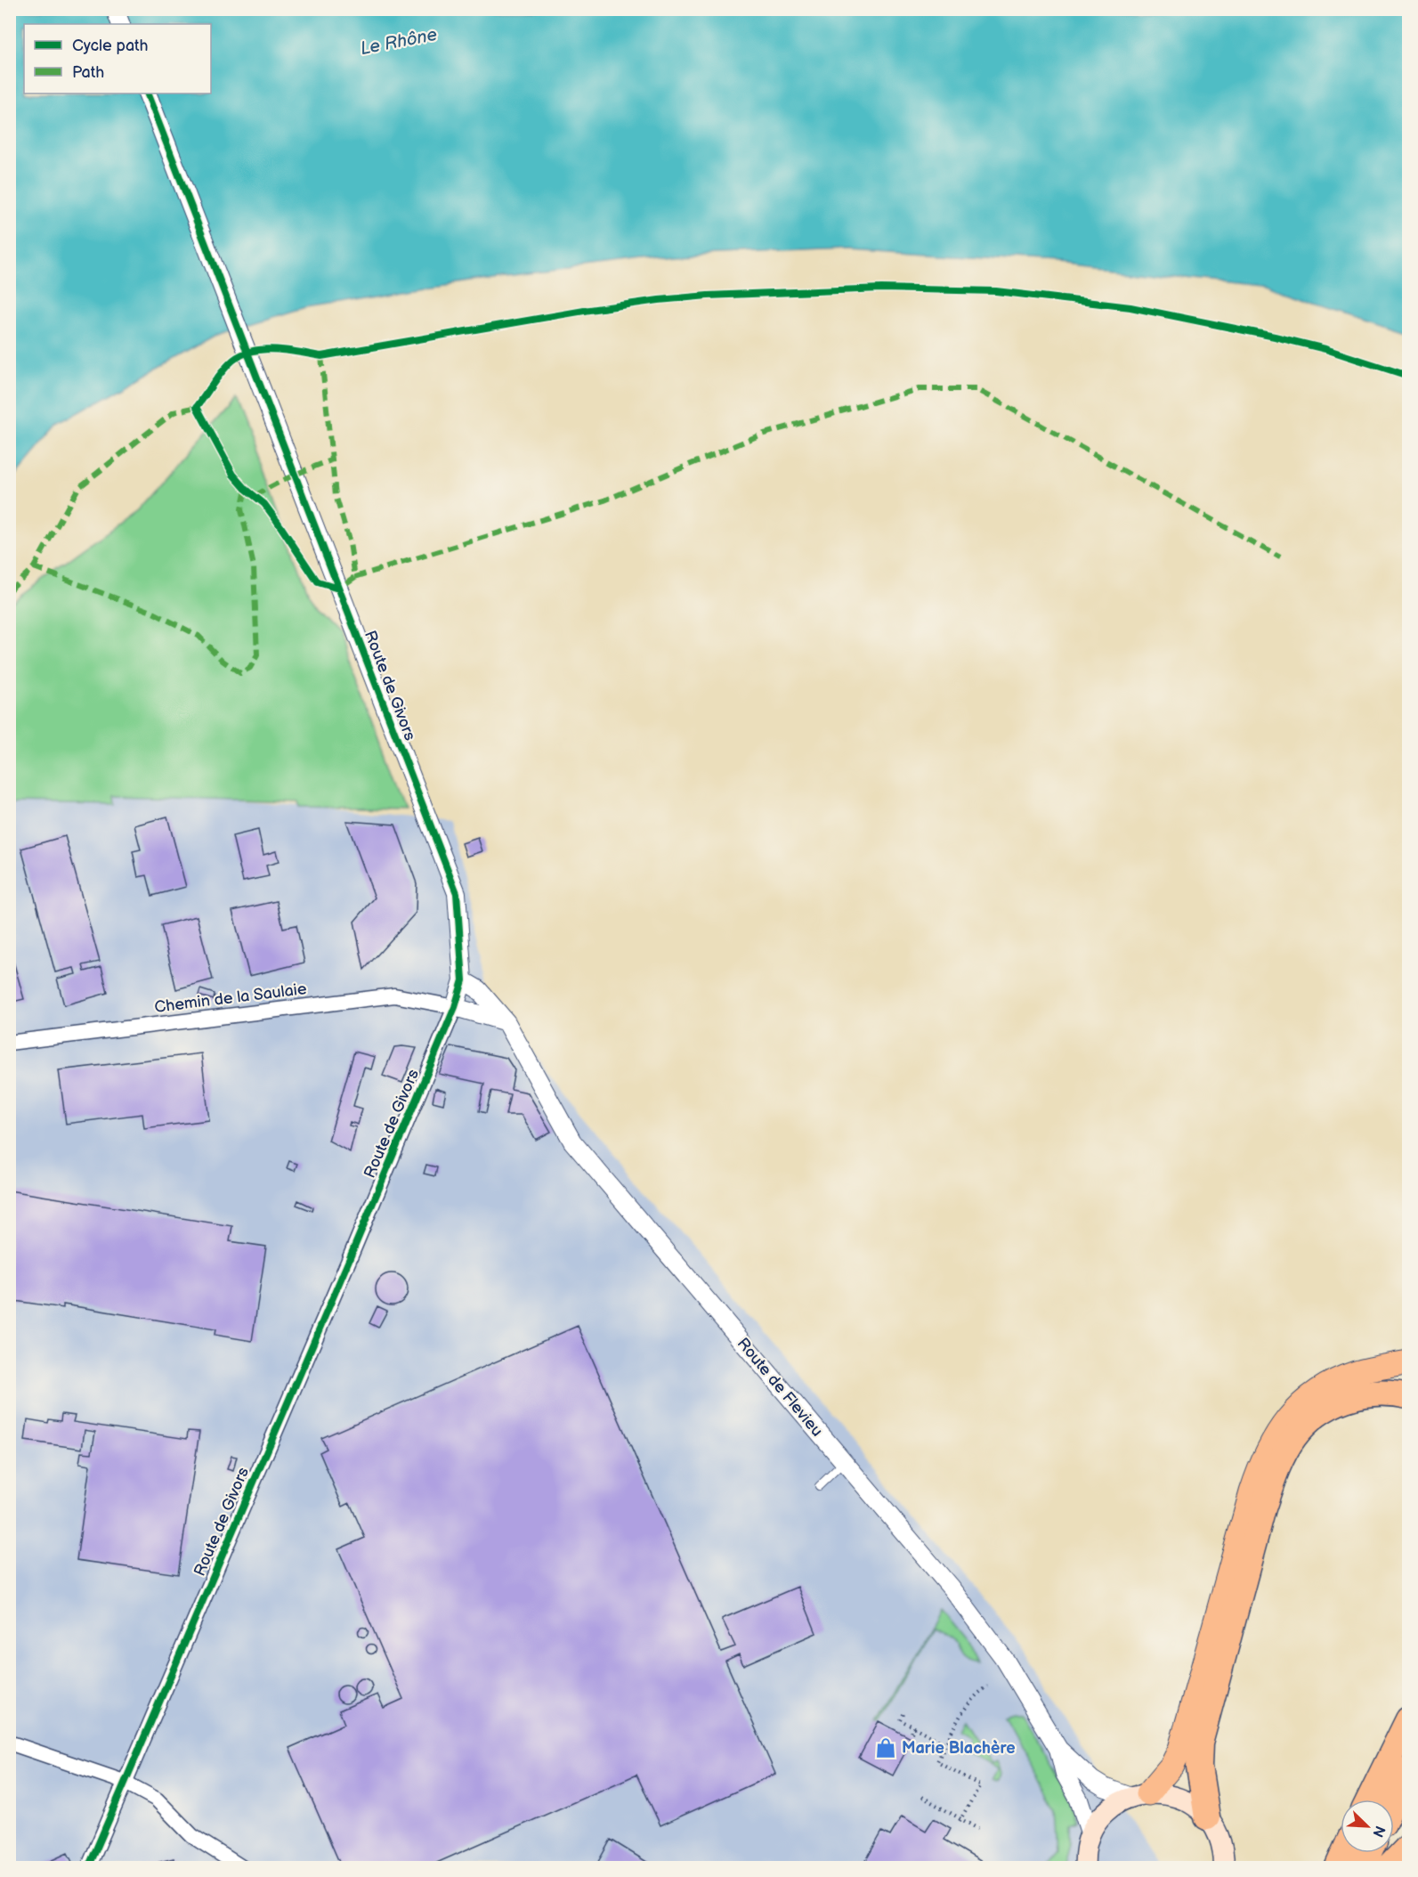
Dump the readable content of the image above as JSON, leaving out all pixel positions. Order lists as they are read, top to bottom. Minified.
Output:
{"streets":{"street":["Route de Givors","Chemin de la Saulaie","Route de Flevieu"]},"crossings":[["Route de Givors","Chemin de la Saulaie"],["Route de Givors","Route de Flevieu"]],"water":["Le Rhône"],"places":{"shop":["Marie Blachère"]},"legend":["Cycle path","Path"],"north":"bottom right"}
